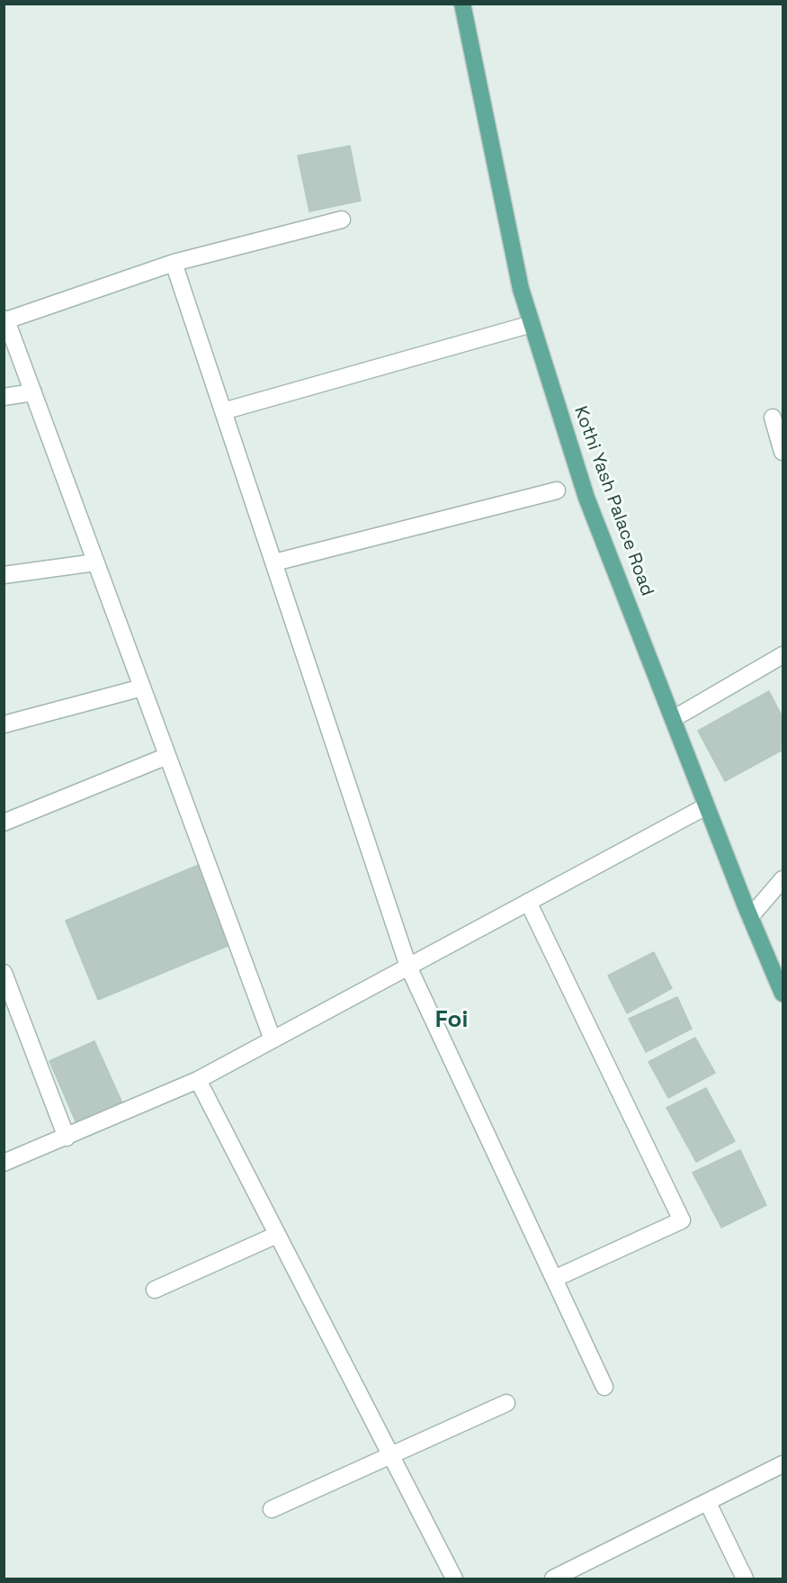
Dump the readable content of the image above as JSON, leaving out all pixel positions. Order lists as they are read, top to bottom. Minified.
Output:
{"streets":{"main road":["Kothi Yash Palace Road"]},"districts":["Foi"]}
